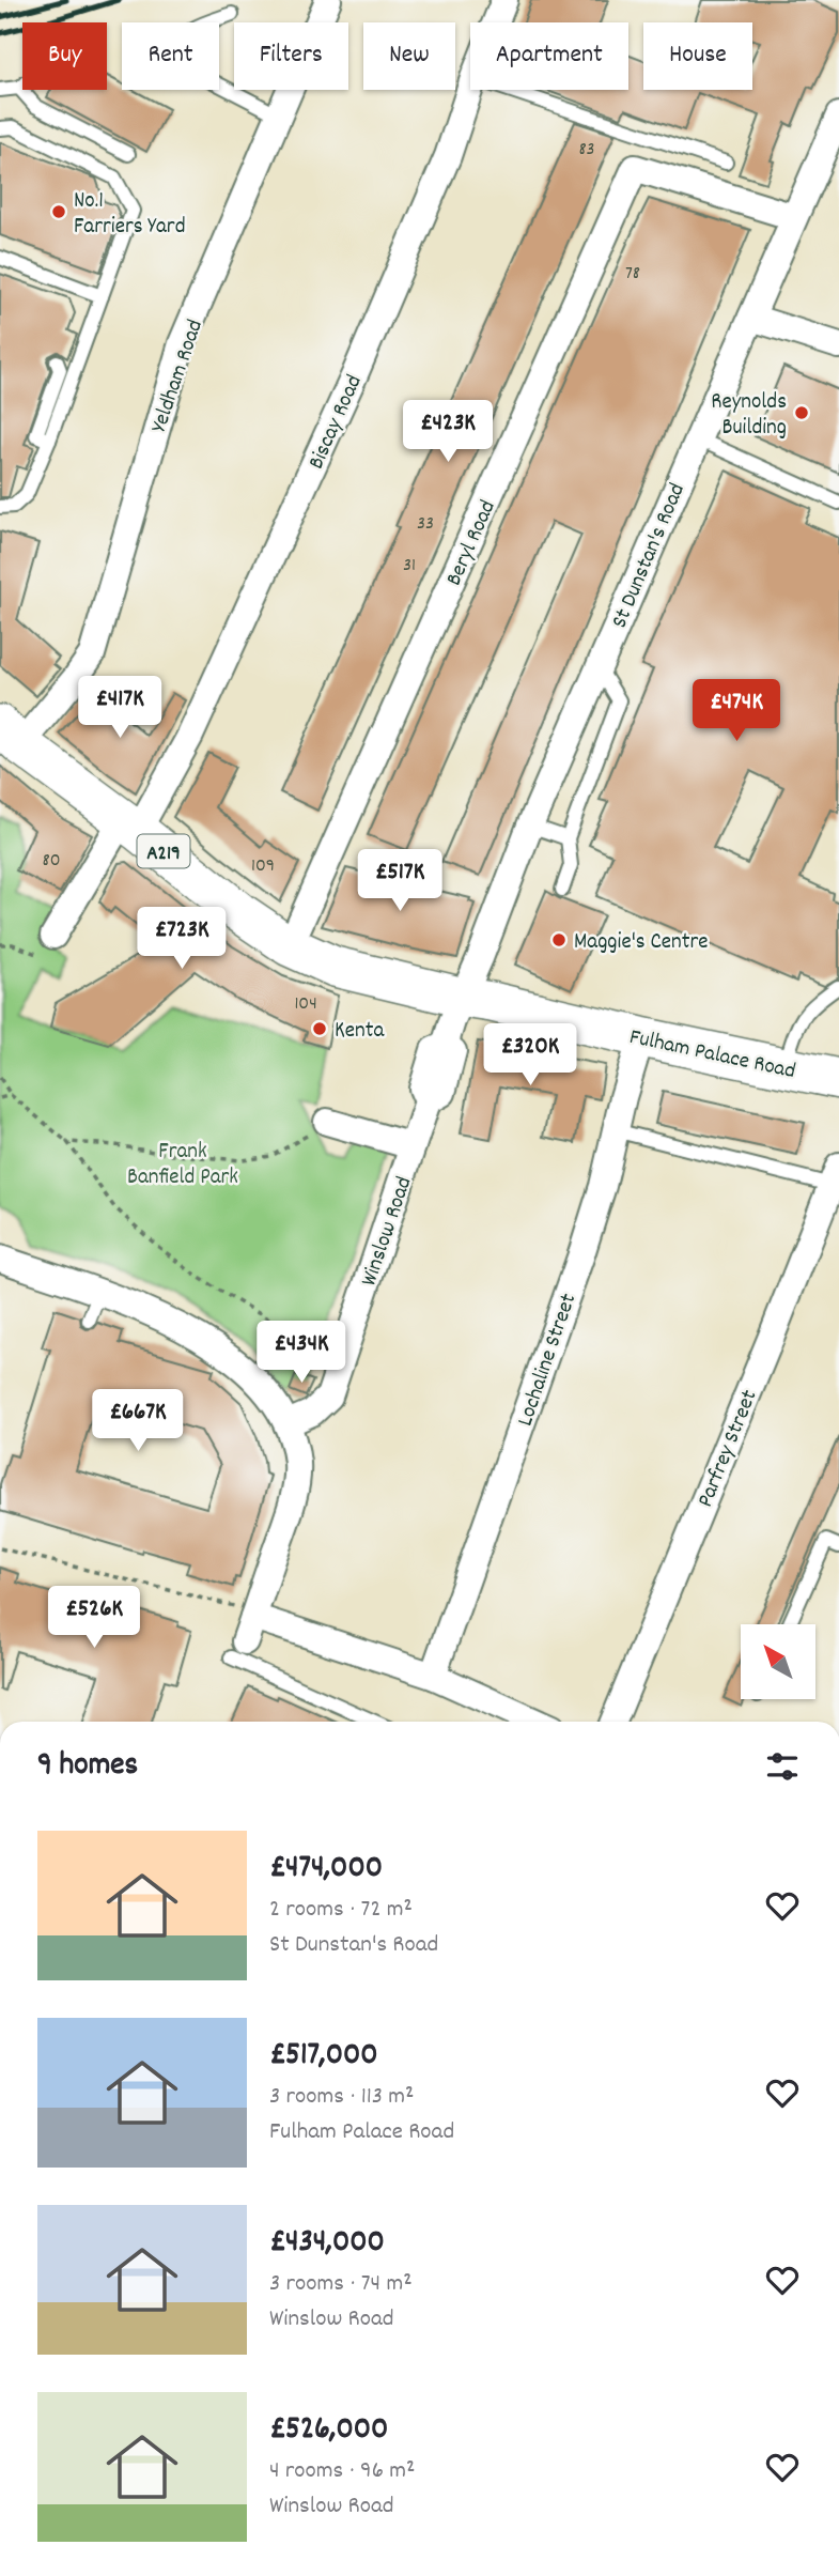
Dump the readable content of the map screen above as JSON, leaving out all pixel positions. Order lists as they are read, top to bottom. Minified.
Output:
{"streets":{"main road":["A219","Fulham Palace Road"],"street":["Yeldham Road","Biscay Road","Beryl Road","St Dunstan's Road","Winslow Road","Lochaline Street","Parfrey Street"]},"crossings":[["Yeldham Road","Fulham Palace Road"],["Biscay Road","Fulham Palace Road"],["Beryl Road","St Dunstan's Road"],["Beryl Road","Fulham Palace Road"],["St Dunstan's Road","Fulham Palace Road"],["St Dunstan's Road","Winslow Road"],["Fulham Palace Road","Winslow Road"],["Fulham Palace Road","Lochaline Street"]],"parks":["Frank Banfield Park"],"places":["No.1 Farriers Yard","Reynolds Building","Maggie's Centre","Kenta"],"house_numbers":["83","78","33","31","80","109","104"],"north":"top left","page":{"chip":["Buy","Rent","Filters","New","Apartment","House"],"price":["£423K","£417K","£474K","£517K","£723K","£320K","£434K","£667K","£526K"],"heading":"9 homes","list":[{"name":"£474,000","note":"2 rooms · 72 m² · St Dunstan's Road"},{"name":"£517,000","note":"3 rooms · 113 m² · Fulham Palace Road"},{"name":"£434,000","note":"3 rooms · 74 m² · Winslow Road"},{"name":"£526,000","note":"4 rooms · 96 m² · Winslow Road"}]}}
